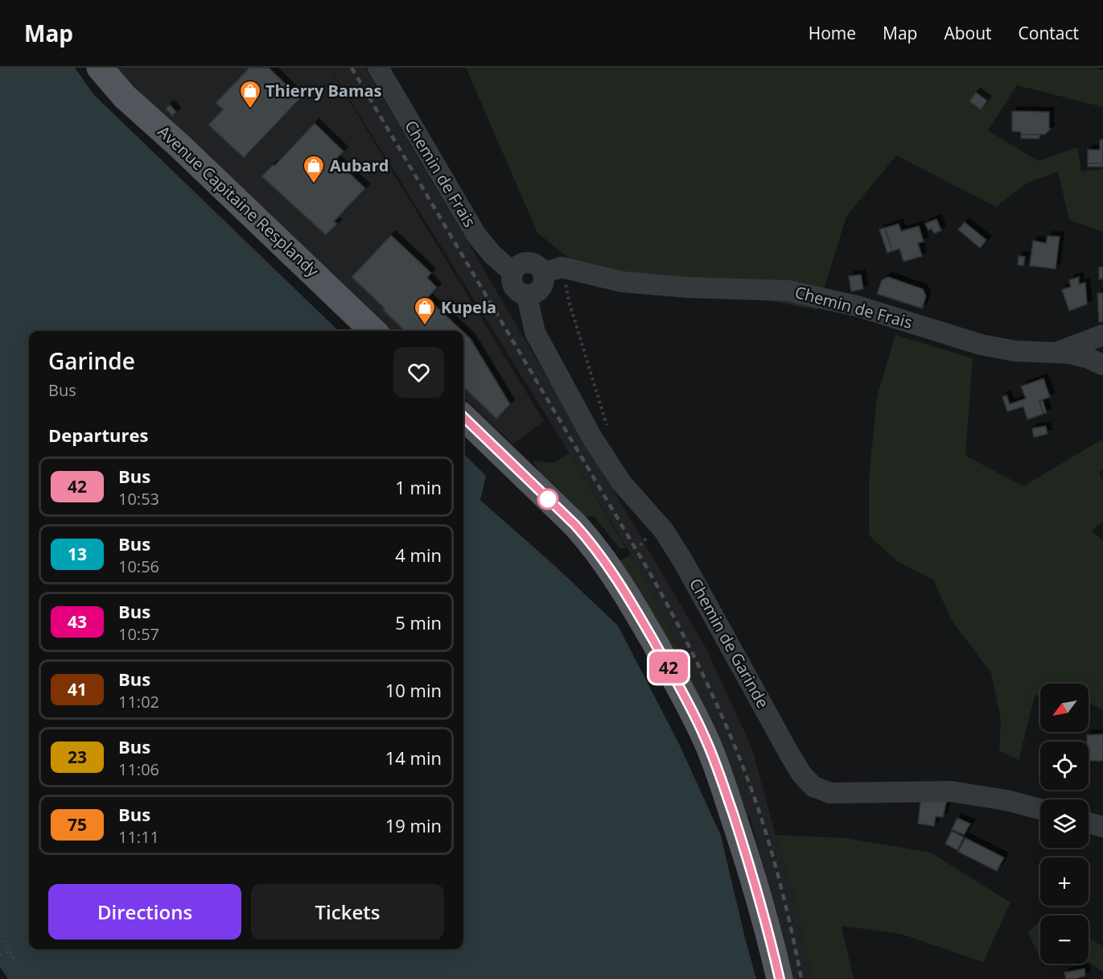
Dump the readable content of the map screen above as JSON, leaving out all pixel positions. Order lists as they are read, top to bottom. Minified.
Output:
{"streets":{"main road":["Avenue Capitaine Resplandy"],"street":["Chemin de Frais","Chemin de Garinde"]},"crossings":[["Chemin de Frais","Chemin de Garinde"]],"places":{"shop":["Thierry Bamas","Aubard","Kupela"]},"lines":["bus line 42"],"north":"bottom left","page":{"header":"Map","nav":["Home","Map","About","Contact"],"on_map":"42","heading":[["Garinde","Bus"],"Departures"],"list":[{"mark":"42","name":"Bus","note":"10:53","value":"1 min"},{"mark":"13","name":"Bus","note":"10:56","value":"4 min"},{"mark":"43","name":"Bus","note":"10:57","value":"5 min"},{"mark":"41","name":"Bus","note":"11:02","value":"10 min"},{"mark":"23","name":"Bus","note":"11:06","value":"14 min"},{"mark":"75","name":"Bus","note":"11:11","value":"19 min"}],"map_buttons":["+","−"],"buttons":["Directions","Tickets"]}}
